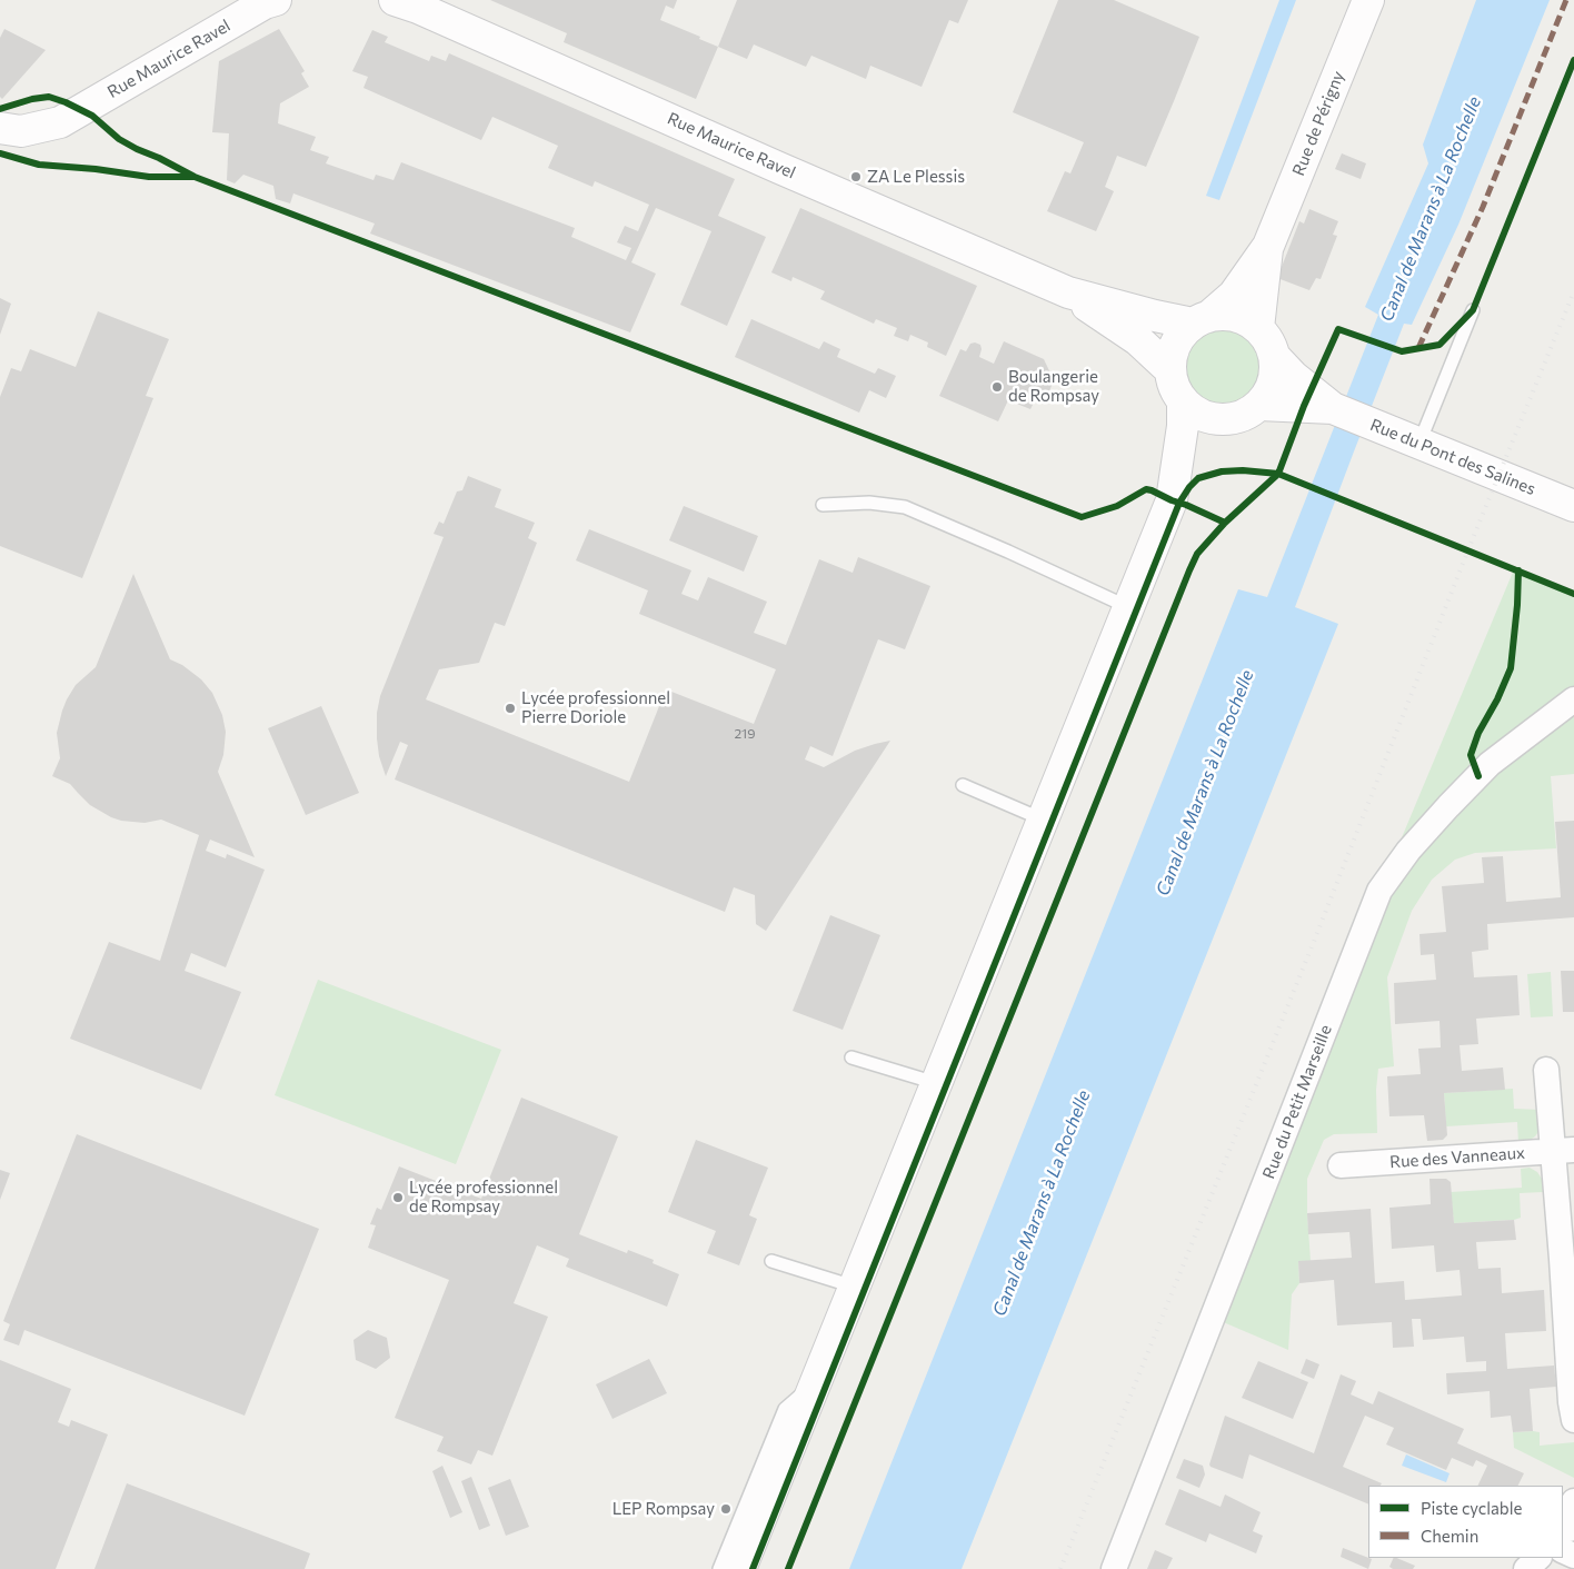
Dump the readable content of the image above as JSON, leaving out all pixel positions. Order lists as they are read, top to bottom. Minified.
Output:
{"streets":{"street":["Rue Maurice Ravel","Rue de Périgny","Rue du Pont des Salines","Rue du Petit Marseille","Rue des Vanneaux"]},"crossings":[["Rue Maurice Ravel","Rue de Périgny"],["Rue Maurice Ravel","Rue du Pont des Salines"],["Rue de Périgny","Rue du Pont des Salines"]],"water":["Canal de Marans à La Rochelle"],"places":["ZA Le Plessis","Boulangerie de Rompsay","Lycée professionnel Pierre Doriole","Lycée professionnel de Rompsay","LEP Rompsay"],"house_numbers":["219"],"legend":["Piste cyclable","Chemin"]}
